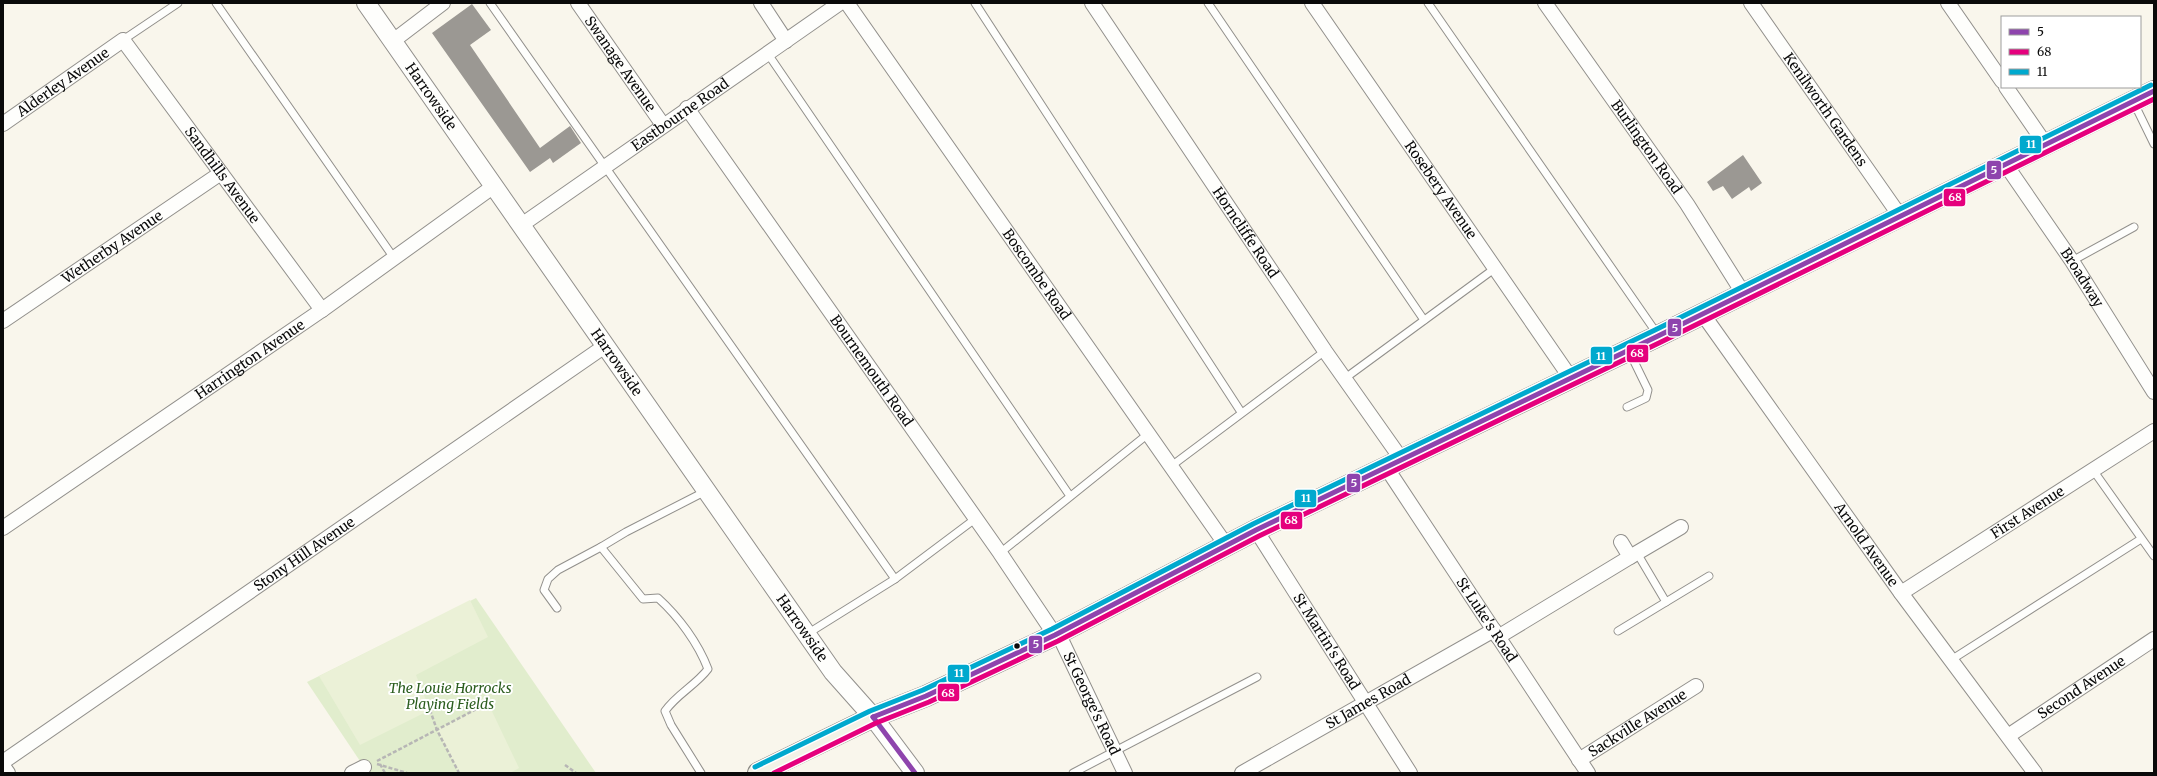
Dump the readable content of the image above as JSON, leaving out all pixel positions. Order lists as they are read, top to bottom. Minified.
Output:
{"streets":{"street":["Swanage Avenue","Alderley Avenue","Harrowside","Kenilworth Gardens","Eastbourne Road","Burlington Road","Sandhills Avenue","Rosebery Avenue","Horncliffe Road","Wetherby Avenue","Boscombe Road","Broadway","Harrington Avenue","Bournemouth Road","First Avenue","Arnold Avenue","Stony Hill Avenue","St Luke's Road","St Martin's Road","Second Avenue","St James Road","St George's Road","Sackville Avenue"]},"crossings":[["Swanage Avenue","Eastbourne Road"],["Alderley Avenue","Sandhills Avenue"],["Harrowside","Eastbourne Road"],["Harrowside","Harrington Avenue"],["Harrowside","Stony Hill Avenue"],["Eastbourne Road","Bournemouth Road"],["Sandhills Avenue","Wetherby Avenue"],["Sandhills Avenue","Harrington Avenue"],["Horncliffe Road","St Luke's Road"],["Bournemouth Road","St George's Road"],["First Avenue","Arnold Avenue"],["Arnold Avenue","Second Avenue"],["St Luke's Road","St James Road"],["St Luke's Road","Sackville Avenue"],["St Martin's Road","St James Road"]],"parks":["The Louie Horrocks Playing Fields"],"lines":["transit line 11","transit line 5","transit line 68"],"legend":["5","68","11"]}
